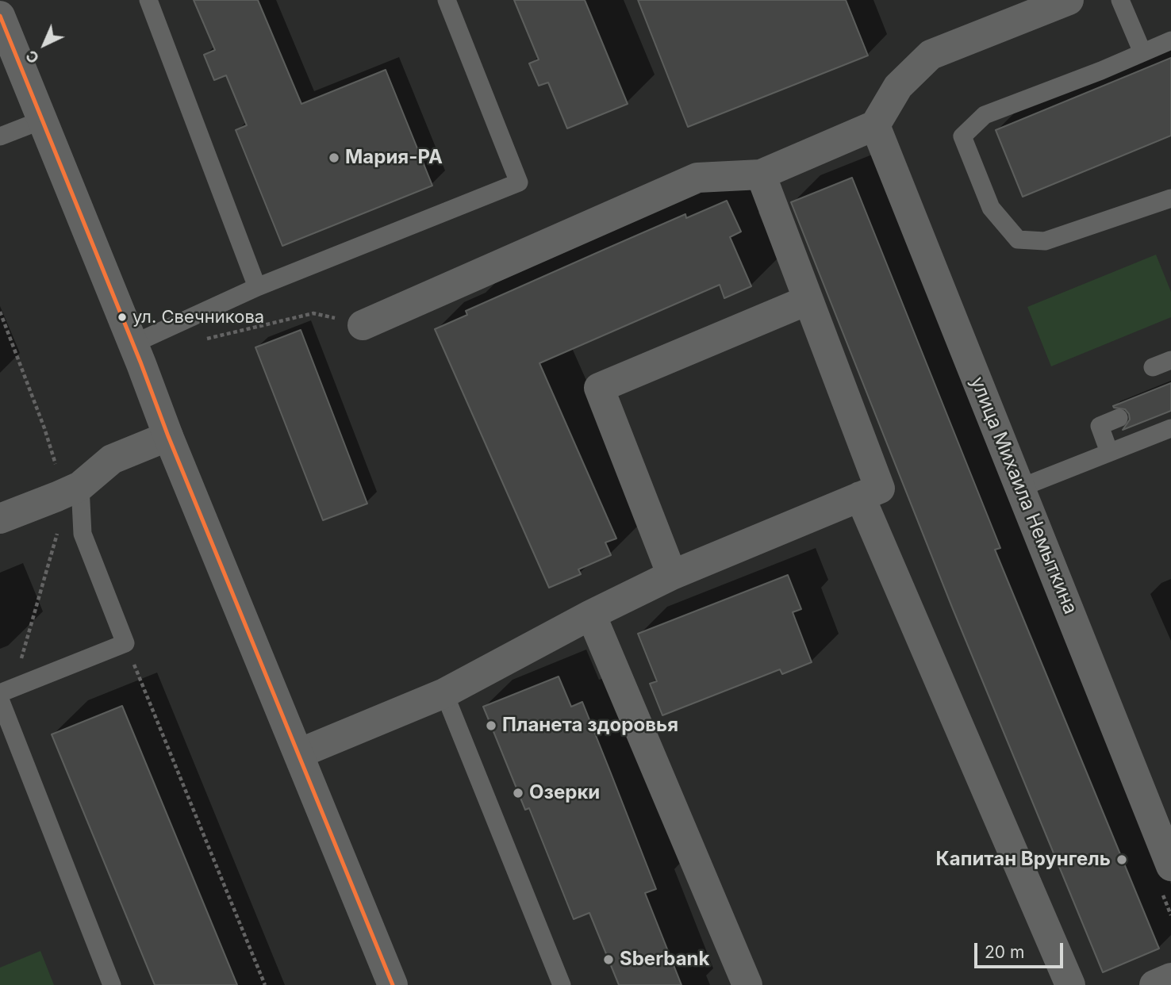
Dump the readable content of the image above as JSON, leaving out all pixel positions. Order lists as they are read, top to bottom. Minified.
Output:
{"streets":{"street":["улица Михаила Немыткина"]},"places":["Мария-РА","ул. Свечникова","Планета здоровья","Озерки","Капитан Врунгель","Sberbank"],"scale_bar":"20 m","north":"bottom left"}
